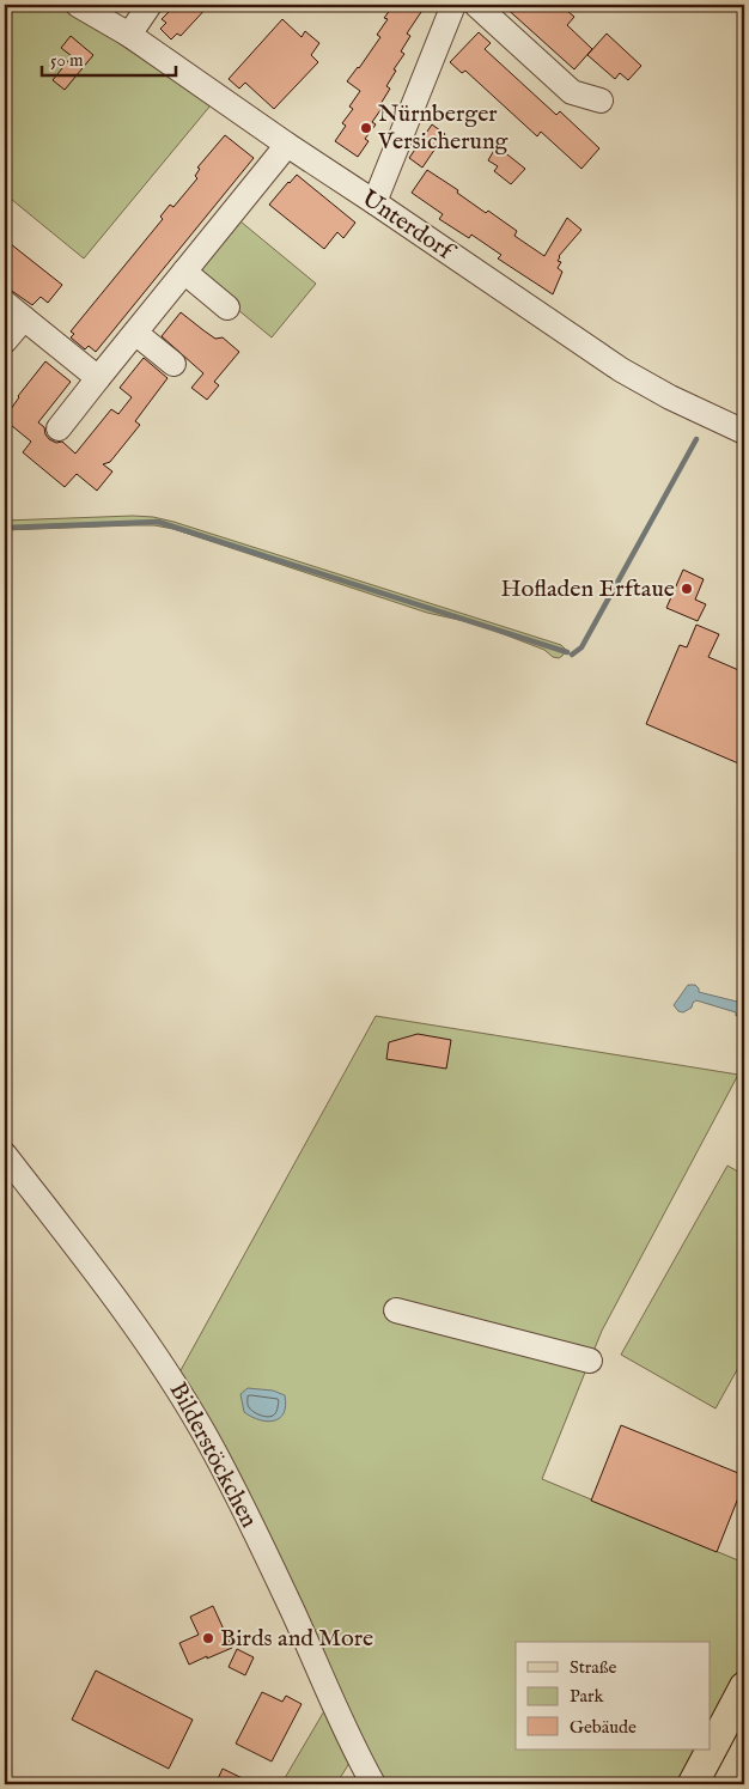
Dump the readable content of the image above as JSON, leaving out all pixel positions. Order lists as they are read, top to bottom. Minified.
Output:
{"streets":{"street":["Unterdorf","Bilderstöckchen"]},"places":["Nürnberger Versicherung","Hofladen Erftaue","Birds and More"],"legend":["Straße","Park","Gebäude"],"scale_bar":"50 m"}
